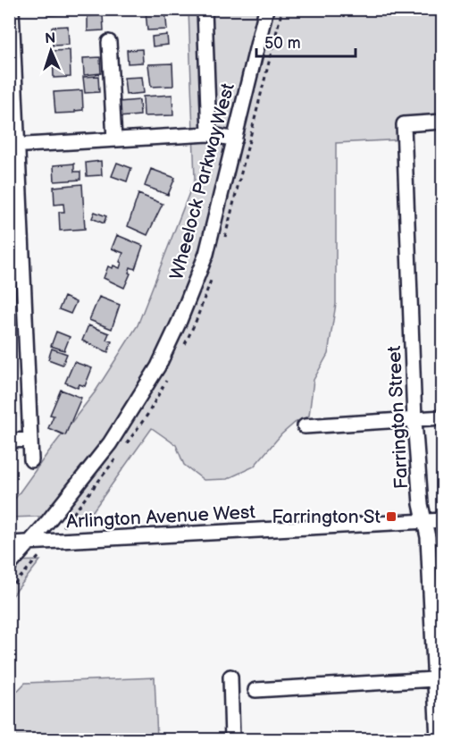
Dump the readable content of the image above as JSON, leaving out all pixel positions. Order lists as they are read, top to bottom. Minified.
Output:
{"streets":{"street":["Wheelock Parkway West","Farrington Street","Arlington Avenue West"]},"crossings":[["Wheelock Parkway West","Arlington Avenue West"],["Farrington Street","Arlington Avenue West"]],"places":{"transit":["Farrington St"]},"scale_bar":"50 m","north":"top"}
